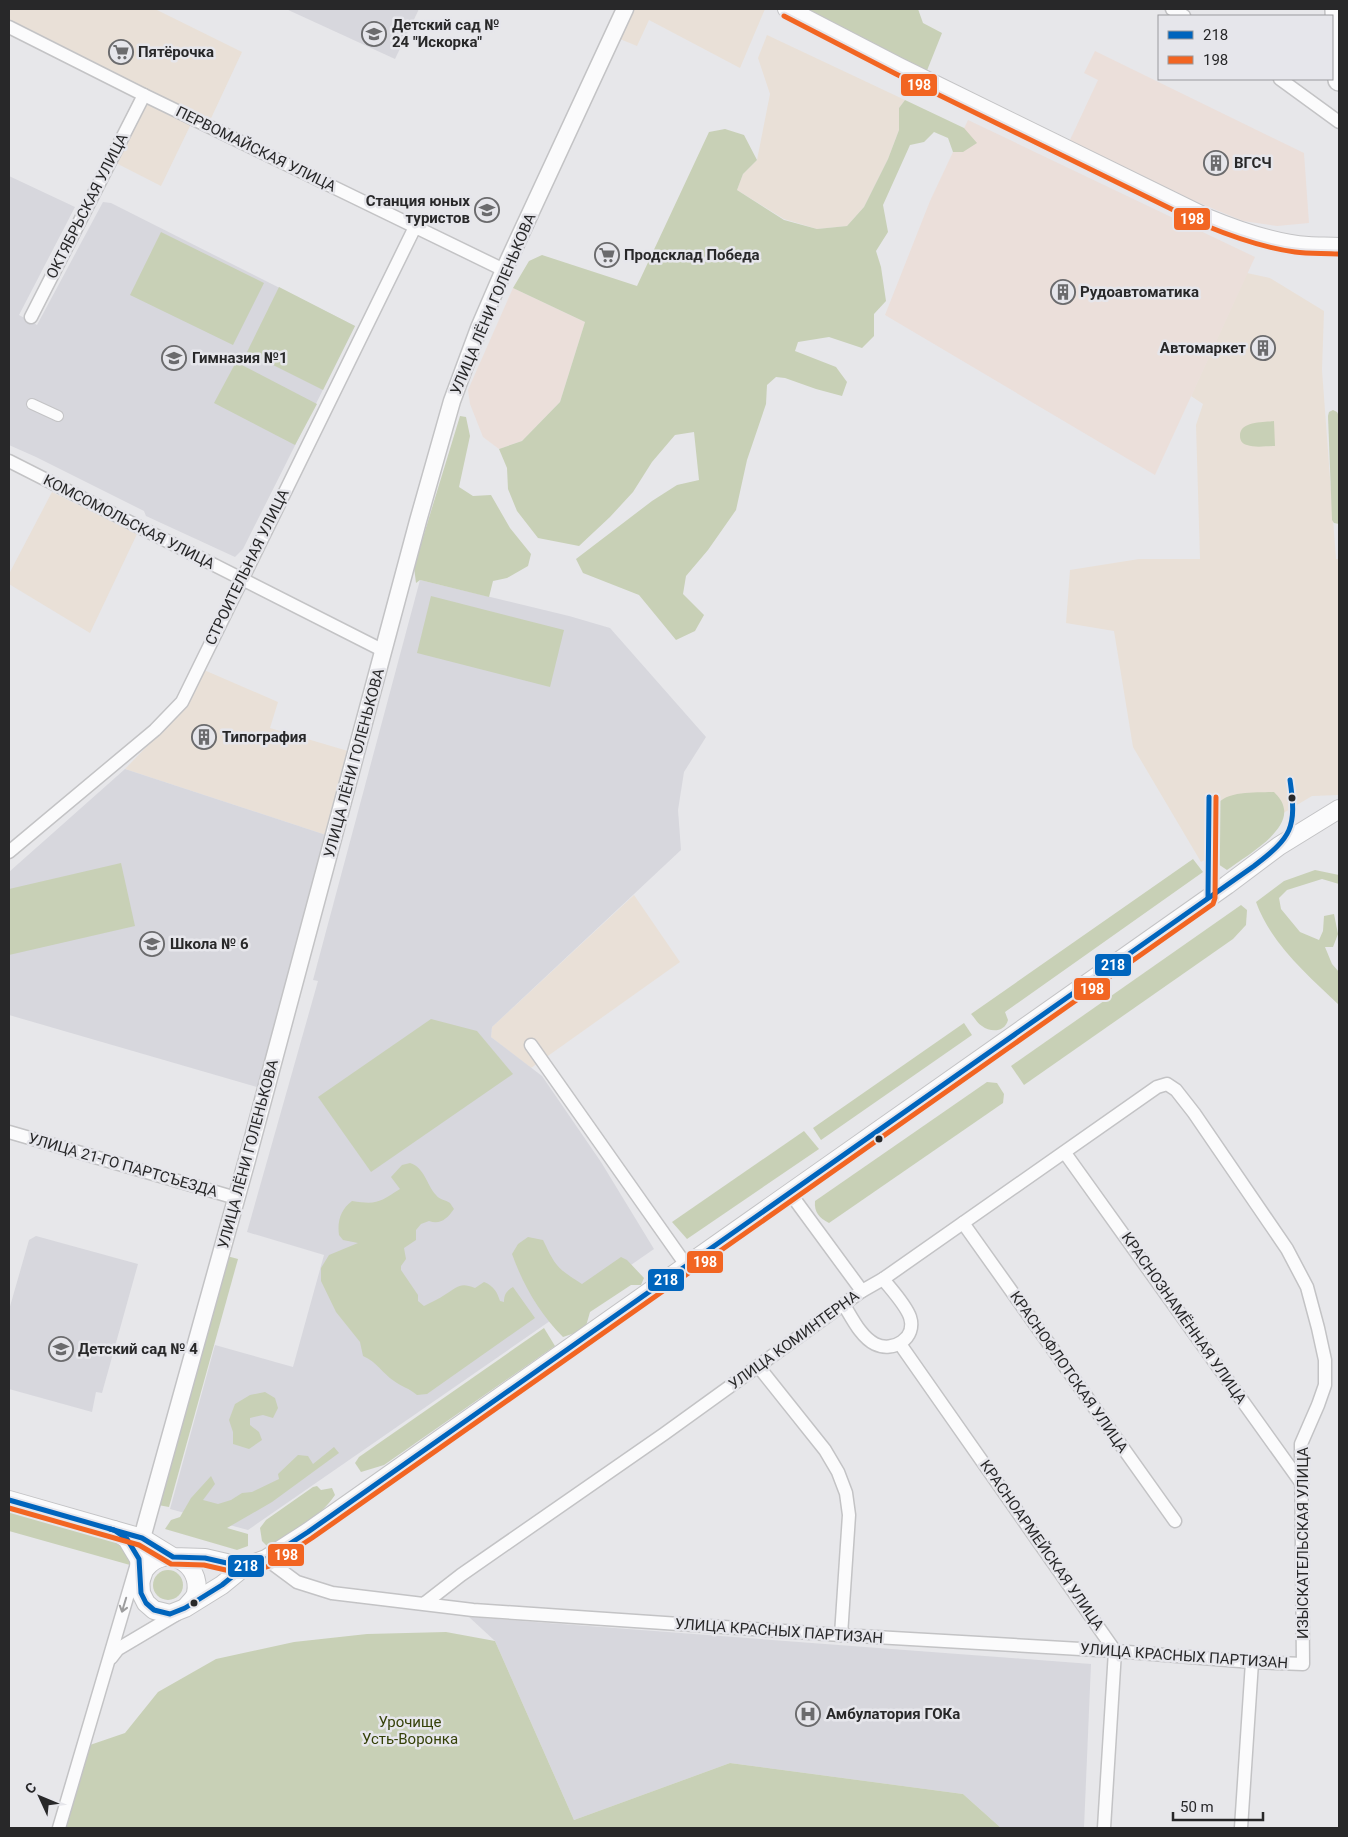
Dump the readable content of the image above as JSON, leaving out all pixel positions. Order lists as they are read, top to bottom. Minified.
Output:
{"streets":{"street":["ПЕРВОМАЙСКАЯ УЛИЦА","ОКТЯБРЬСКАЯ УЛИЦА","УЛИЦА ЛЁНИ ГОЛЕНЬКОВА","КОМСОМОЛЬСКАЯ УЛИЦА","СТРОИТЕЛЬНАЯ УЛИЦА","УЛИЦА 21-ГО ПАРТСЪЕЗДА","КРАСНОЗНАМЁННАЯ УЛИЦА","УЛИЦА КОМИНТЕРНА","КРАСНОФЛОТСКАЯ УЛИЦА","ИЗЫСКАТЕЛЬСКАЯ УЛИЦА","КРАСНОАРМЕЙСКАЯ УЛИЦА","УЛИЦА КРАСНЫХ ПАРТИЗАН"]},"crossings":[["ПЕРВОМАЙСКАЯ УЛИЦА","ОКТЯБРЬСКАЯ УЛИЦА"],["ПЕРВОМАЙСКАЯ УЛИЦА","УЛИЦА ЛЁНИ ГОЛЕНЬКОВА"],["ПЕРВОМАЙСКАЯ УЛИЦА","СТРОИТЕЛЬНАЯ УЛИЦА"],["УЛИЦА ЛЁНИ ГОЛЕНЬКОВА","КОМСОМОЛЬСКАЯ УЛИЦА"],["УЛИЦА ЛЁНИ ГОЛЕНЬКОВА","УЛИЦА 21-ГО ПАРТСЪЕЗДА"],["КОМСОМОЛЬСКАЯ УЛИЦА","СТРОИТЕЛЬНАЯ УЛИЦА"],["КРАСНОЗНАМЁННАЯ УЛИЦА","УЛИЦА КОМИНТЕРНА"],["КРАСНОЗНАМЁННАЯ УЛИЦА","ИЗЫСКАТЕЛЬСКАЯ УЛИЦА"],["УЛИЦА КОМИНТЕРНА","КРАСНОФЛОТСКАЯ УЛИЦА"],["УЛИЦА КОМИНТЕРНА","ИЗЫСКАТЕЛЬСКАЯ УЛИЦА"],["УЛИЦА КОМИНТЕРНА","КРАСНОАРМЕЙСКАЯ УЛИЦА"],["УЛИЦА КОМИНТЕРНА","УЛИЦА КРАСНЫХ ПАРТИЗАН"],["ИЗЫСКАТЕЛЬСКАЯ УЛИЦА","УЛИЦА КРАСНЫХ ПАРТИЗАН"],["КРАСНОАРМЕЙСКАЯ УЛИЦА","УЛИЦА КРАСНЫХ ПАРТИЗАН"]],"parks":["Урочище Усть-Воронка"],"places":{"school or university":["Детский сад № 24 \"Искорка\"","Станция юных туристов","Гимназия №1","Школа № 6","Детский сад № 4"],"supermarket":["Пятёрочка","Продсклад Победа"],"building":["ВГСЧ","Рудоавтоматика","Автомаркет","Типография"],"hospital":["Амбулатория ГОКа"]},"lines":["transit line 198","transit line 218"],"legend":["218","198"],"scale_bar":"50 m","north":"top left"}
